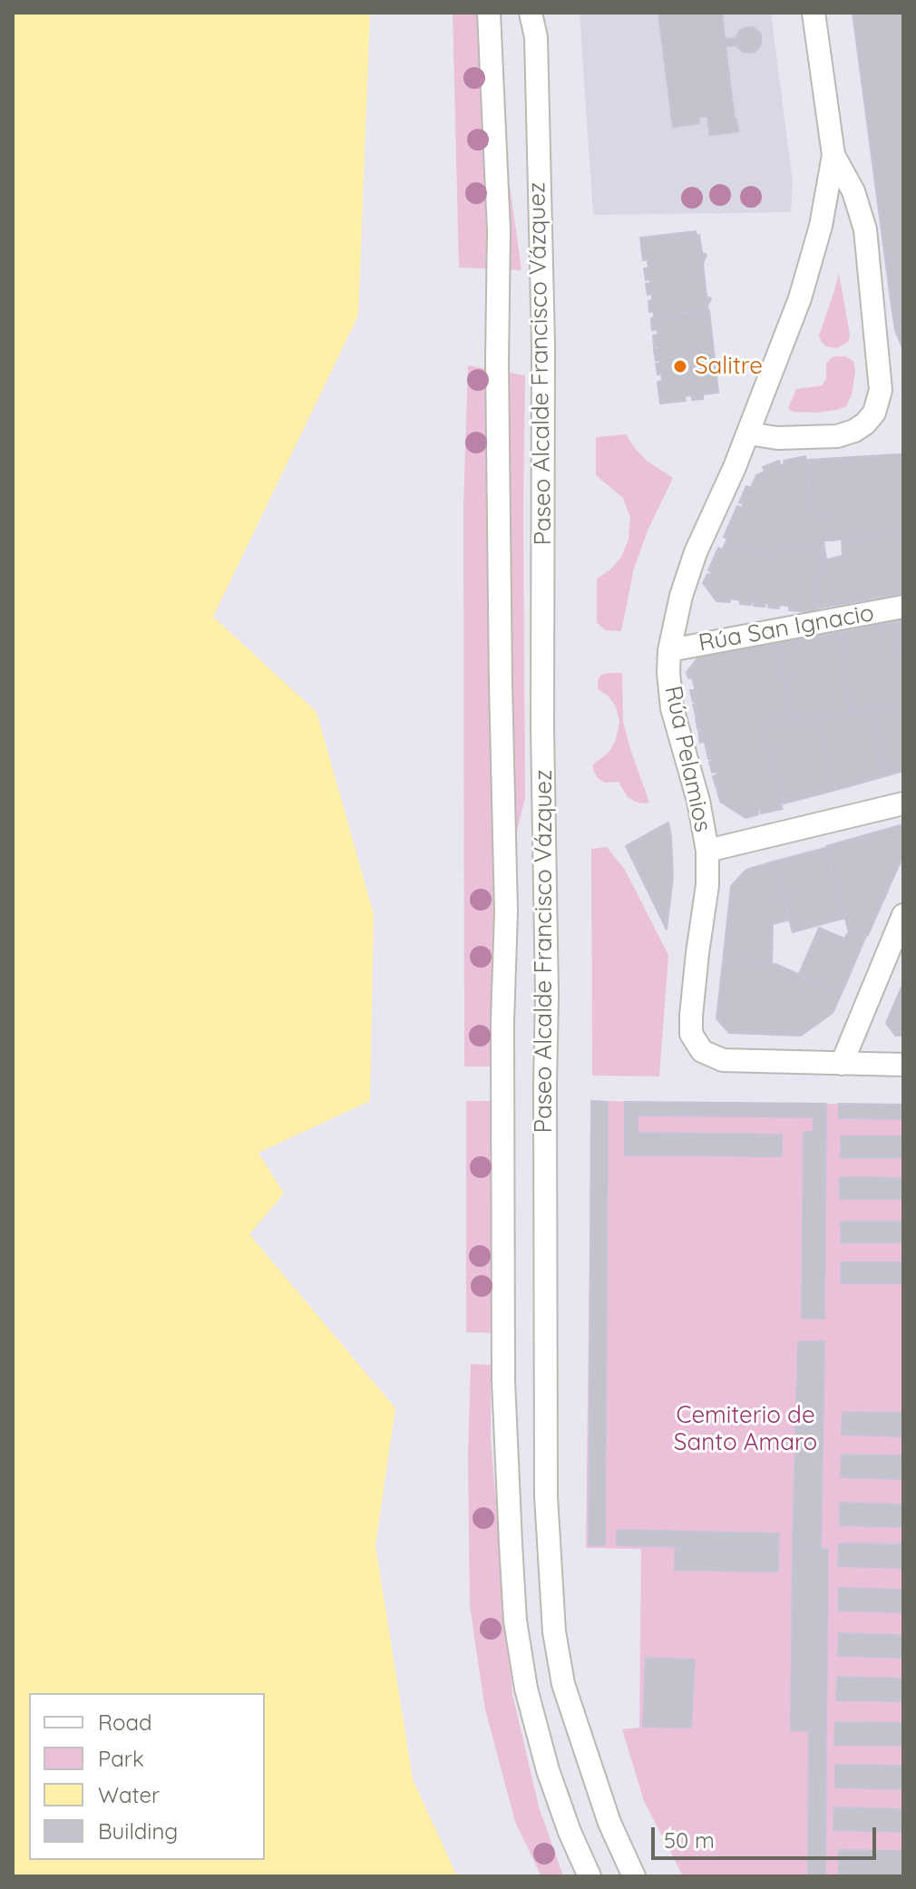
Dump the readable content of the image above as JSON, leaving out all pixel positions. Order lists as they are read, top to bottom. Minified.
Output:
{"streets":{"main road":["Paseo Alcalde Francisco Vázquez","Rúa San Ignacio","Rúa Pelamios"]},"crossings":[["Rúa San Ignacio","Rúa Pelamios"]],"parks":["Cemiterio de Santo Amaro"],"places":["Salitre"],"legend":["Road","Park","Water","Building"],"scale_bar":"50 m"}
